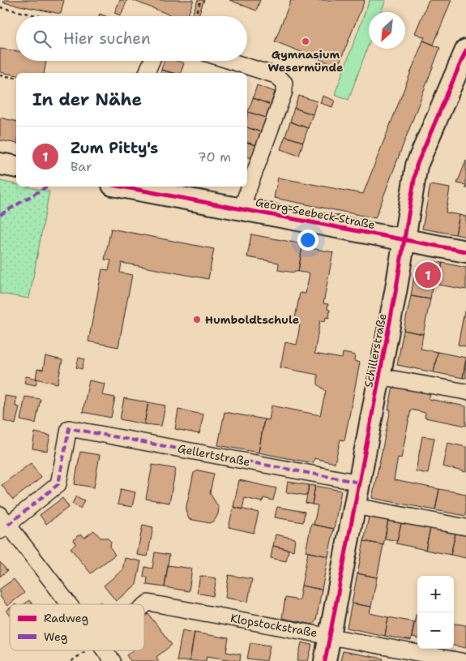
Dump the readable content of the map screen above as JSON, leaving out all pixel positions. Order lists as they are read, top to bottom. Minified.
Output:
{"streets":{"street":["Georg-Seebeck-Straße","Schillerstraße","Gellertstraße","Klopstockstraße"]},"crossings":[["Georg-Seebeck-Straße","Schillerstraße"],["Schillerstraße","Gellertstraße"],["Schillerstraße","Klopstockstraße"]],"places":["Gymnasium Wesermünde","Humboldtschule"],"legend":["Radweg","Weg"],"north":"bottom left","page":{"search":"Hier suchen","heading":"In der Nähe","list":[{"mark":"1","name":"Zum Pitty's","note":"Bar","value":"70 m"}],"pins":"1","map_buttons":["+","−"]}}
